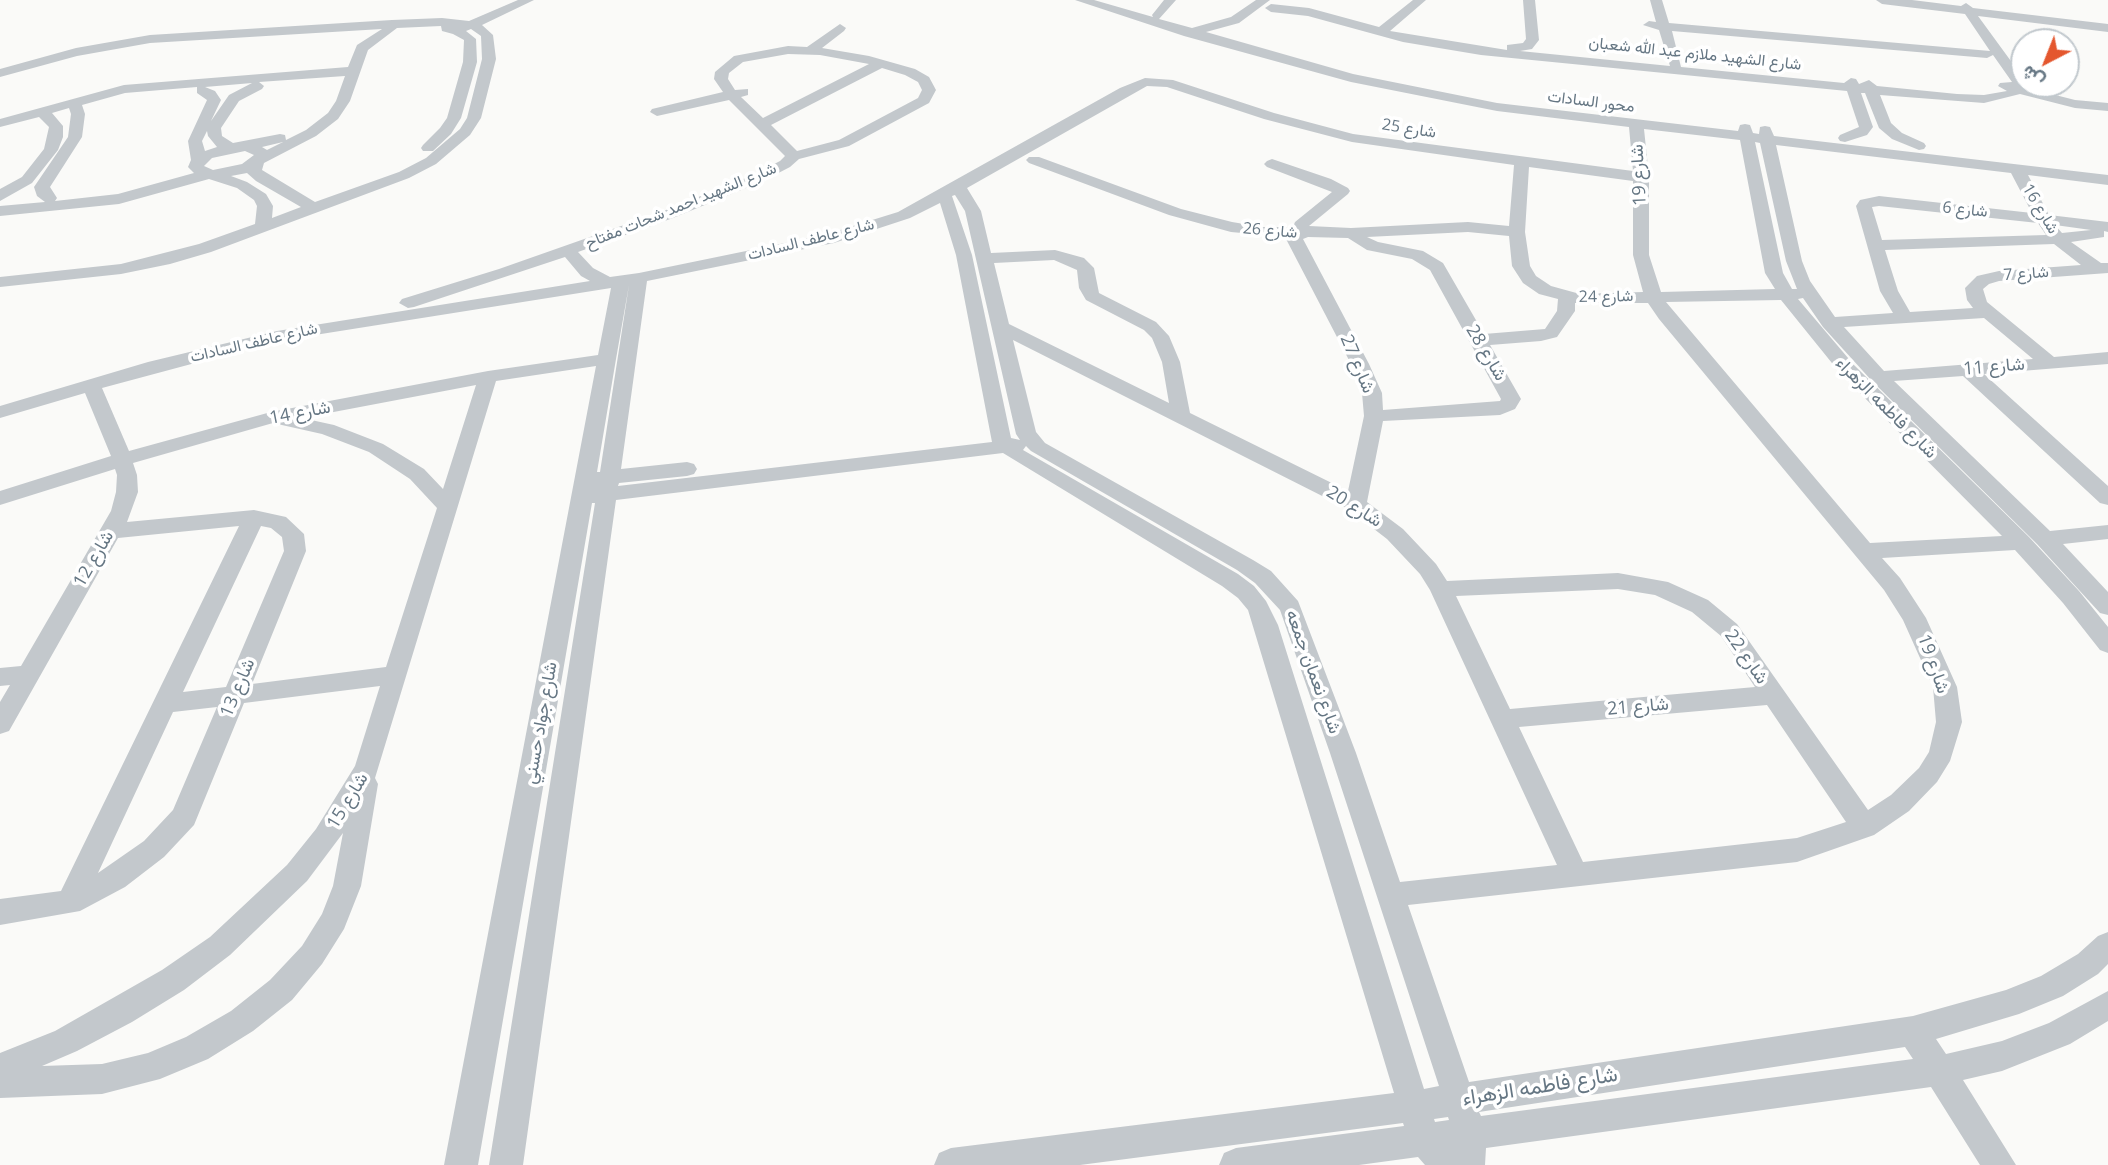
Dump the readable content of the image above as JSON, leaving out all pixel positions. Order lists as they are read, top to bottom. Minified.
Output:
{"streets":{"street":["شارع الشهيد ملازم عبد الله شعبان","محور السادات","شارع 25","شارع 19","شارع الشهيد احمد شحات مفتاح","شارع 16","شارع 6","شارع 26","شارع عاطف السادات","شارع 7","شارع 24","شارع 28","شارع 27","شارع 11","شارع فاطمه الزهراء","شارع 14","شارع 20","شارع 12","شارع 22","شارع نعمان جمعه","شارع 13","شارع 21","شارع جواد حسني","شارع 15"]},"crossings":[["محور السادات","شارع 19"],["محور السادات","شارع 16"],["محور السادات","شارع فاطمه الزهراء"],["شارع 25","شارع 19"],["شارع 25","شارع عاطف السادات"],["شارع 25","شارع 24"],["شارع 19","شارع 24"],["شارع 19","شارع 20"],["شارع 19","شارع 22"],["شارع 19","شارع نعمان جمعه"],["شارع الشهيد احمد شحات مفتاح","شارع عاطف السادات"],["شارع 16","شارع 6"],["شارع 16","شارع 7"],["شارع 26","شارع عاطف السادات"],["شارع 26","شارع 24"],["شارع 26","شارع 28"],["شارع 26","شارع 27"],["شارع عاطف السادات","شارع 12"],["شارع عاطف السادات","شارع جواد حسني"],["شارع 24","شارع فاطمه الزهراء"],["شارع 28","شارع 27"],["شارع 27","شارع 20"],["شارع 11","شارع فاطمه الزهراء"],["شارع فاطمه الزهراء","شارع نعمان جمعه"],["شارع 14","شارع 12"],["شارع 14","شارع جواد حسني"],["شارع 14","شارع 15"],["شارع 20","شارع 22"],["شارع 20","شارع 21"],["شارع 12","شارع 13"],["شارع 22","شارع 21"]],"north":"bottom left"}
